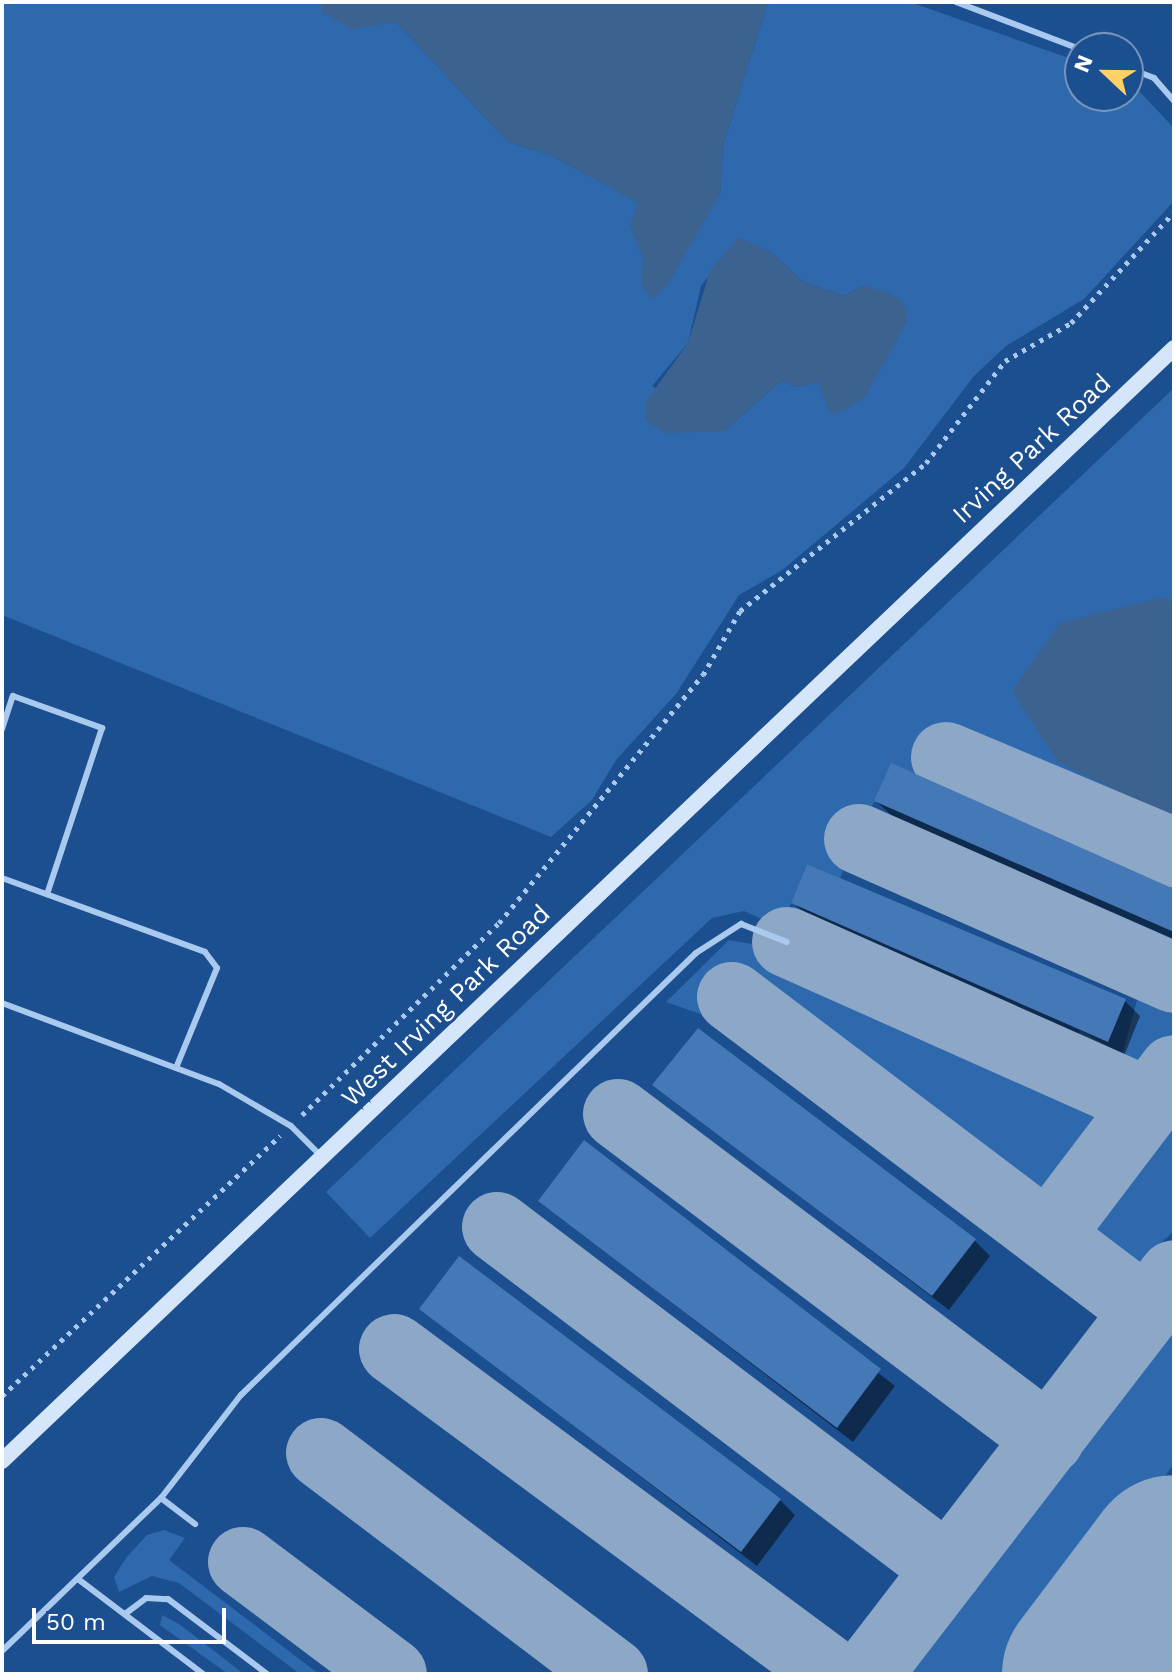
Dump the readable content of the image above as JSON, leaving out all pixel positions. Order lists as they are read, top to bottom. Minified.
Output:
{"streets":{"main road":["Irving Park Road","West Irving Park Road"]},"crossings":[["Irving Park Road","West Irving Park Road"]],"scale_bar":"50 m","north":"left"}
